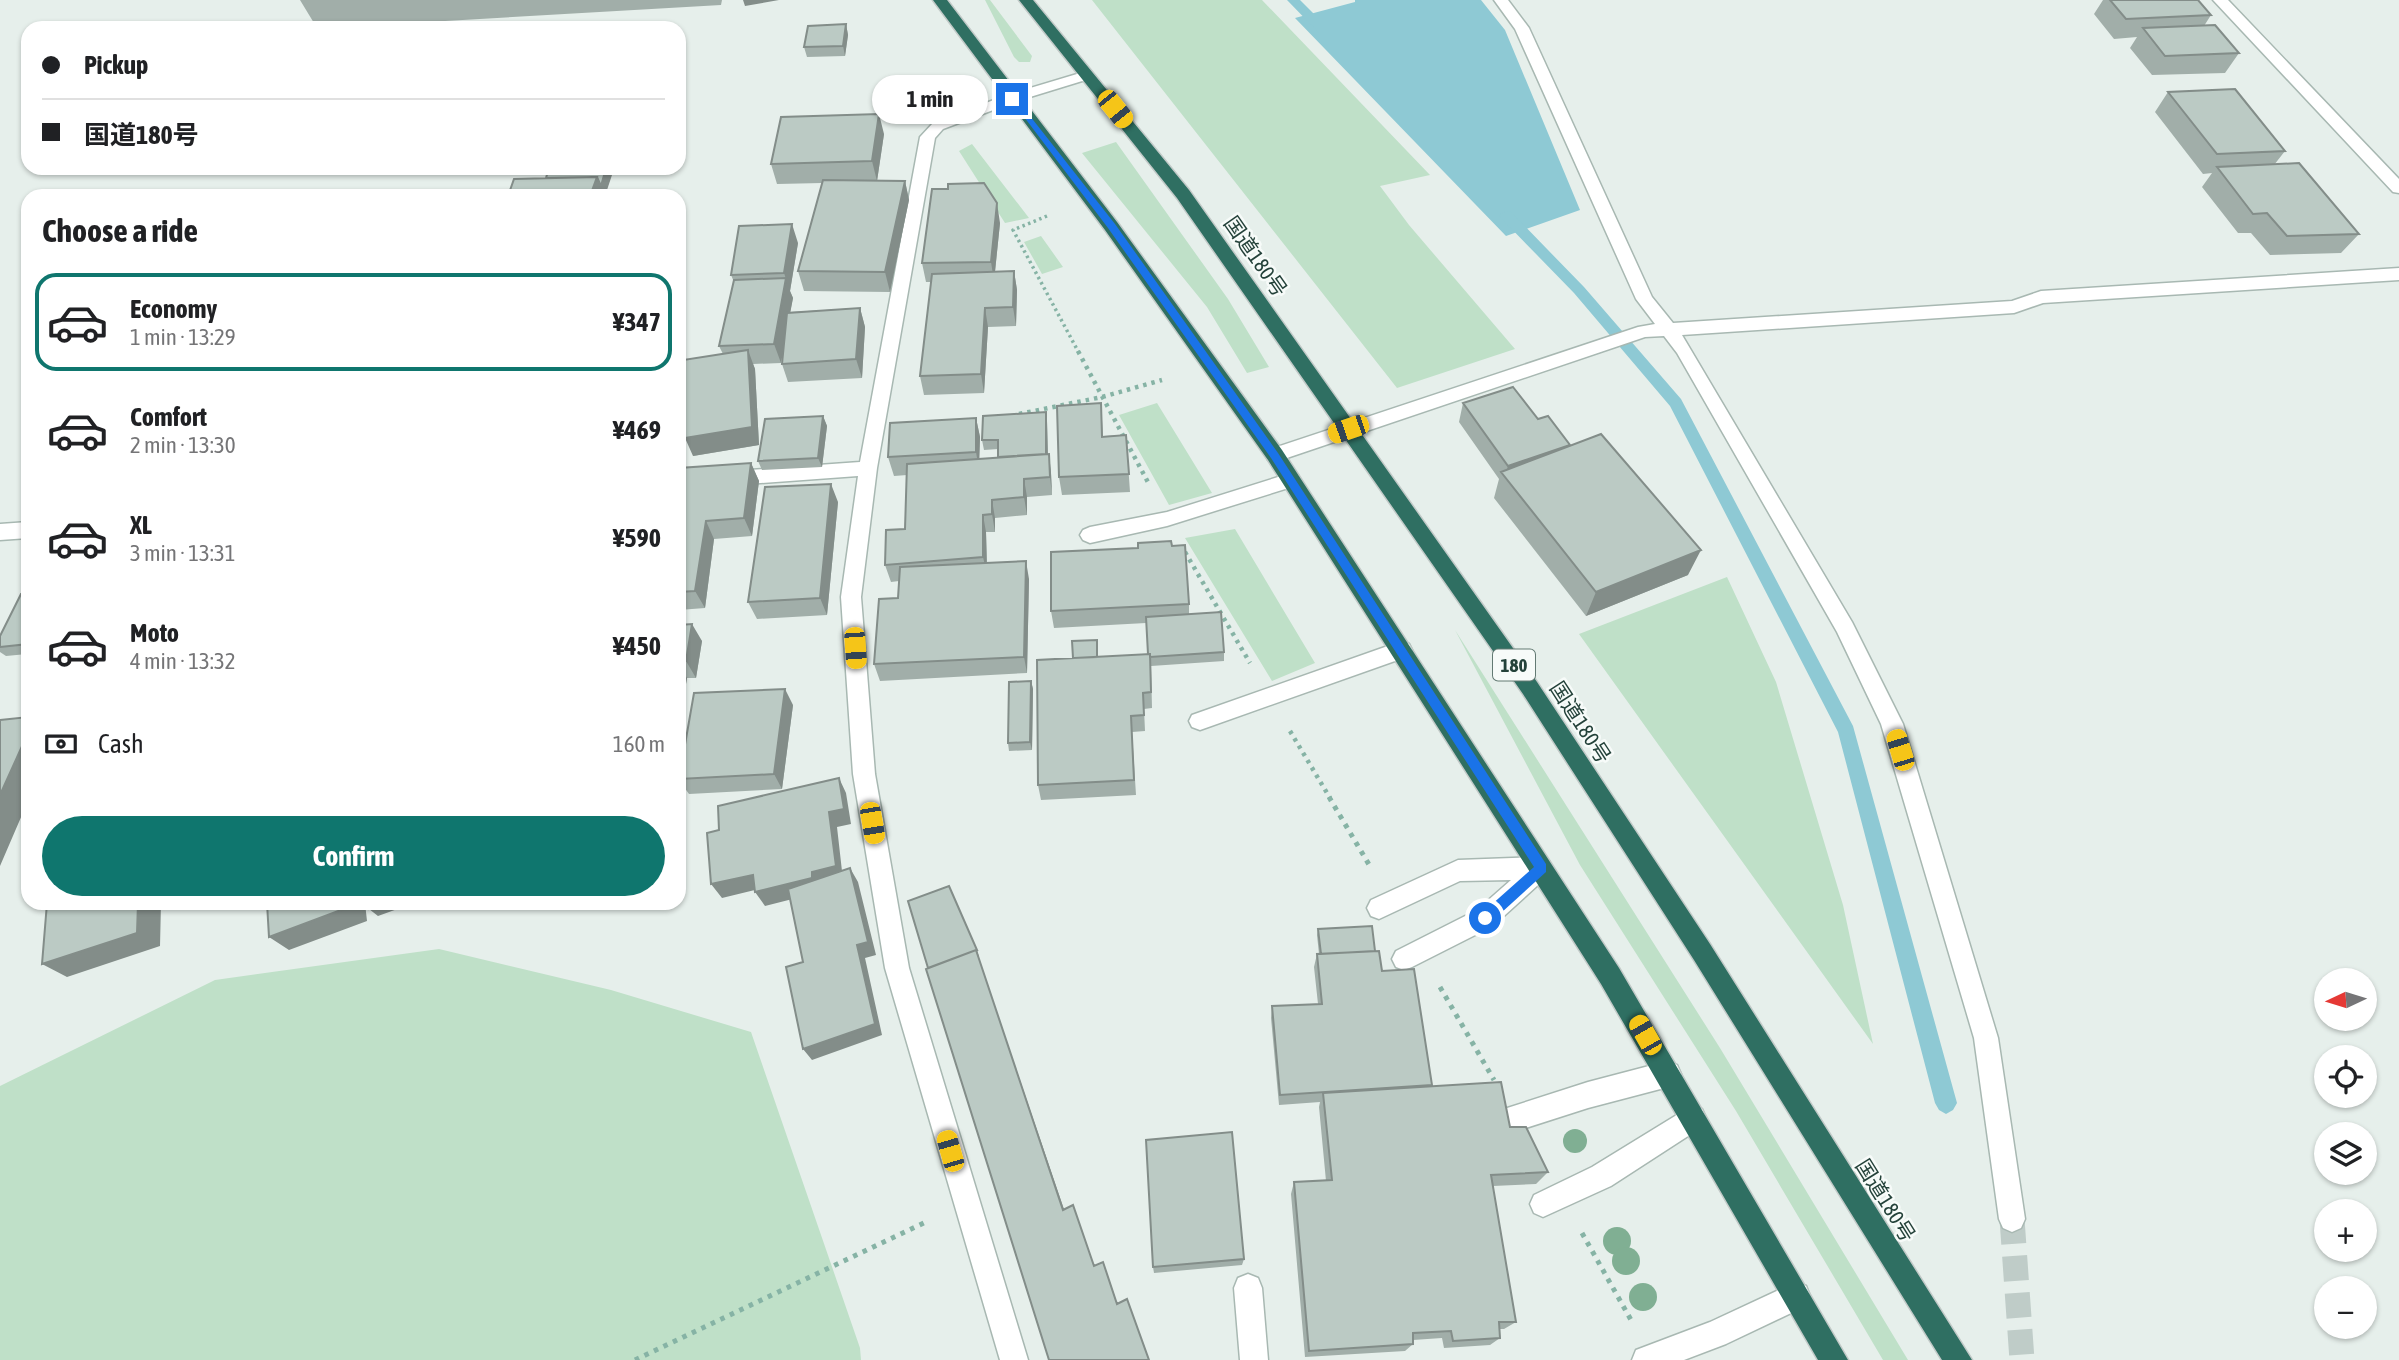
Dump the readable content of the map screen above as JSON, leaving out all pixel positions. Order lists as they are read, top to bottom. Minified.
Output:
{"streets":{"highway":["国道180号","180"]},"north":"left","page":{"banner":["Pickup","国道180号"],"bubble":"1 min","heading":"Choose a ride","list":[{"name":"Economy","note":"1 min · 13:29","value":"¥347"},{"name":"Comfort","note":"2 min · 13:30","value":"¥469"},{"name":"XL","note":"3 min · 13:31","value":"¥590"},{"name":"Moto","note":"4 min · 13:32","value":"¥450"}],"pay":["Cash","160 m"],"buttons":"Confirm","map_buttons":["+","−"]}}
